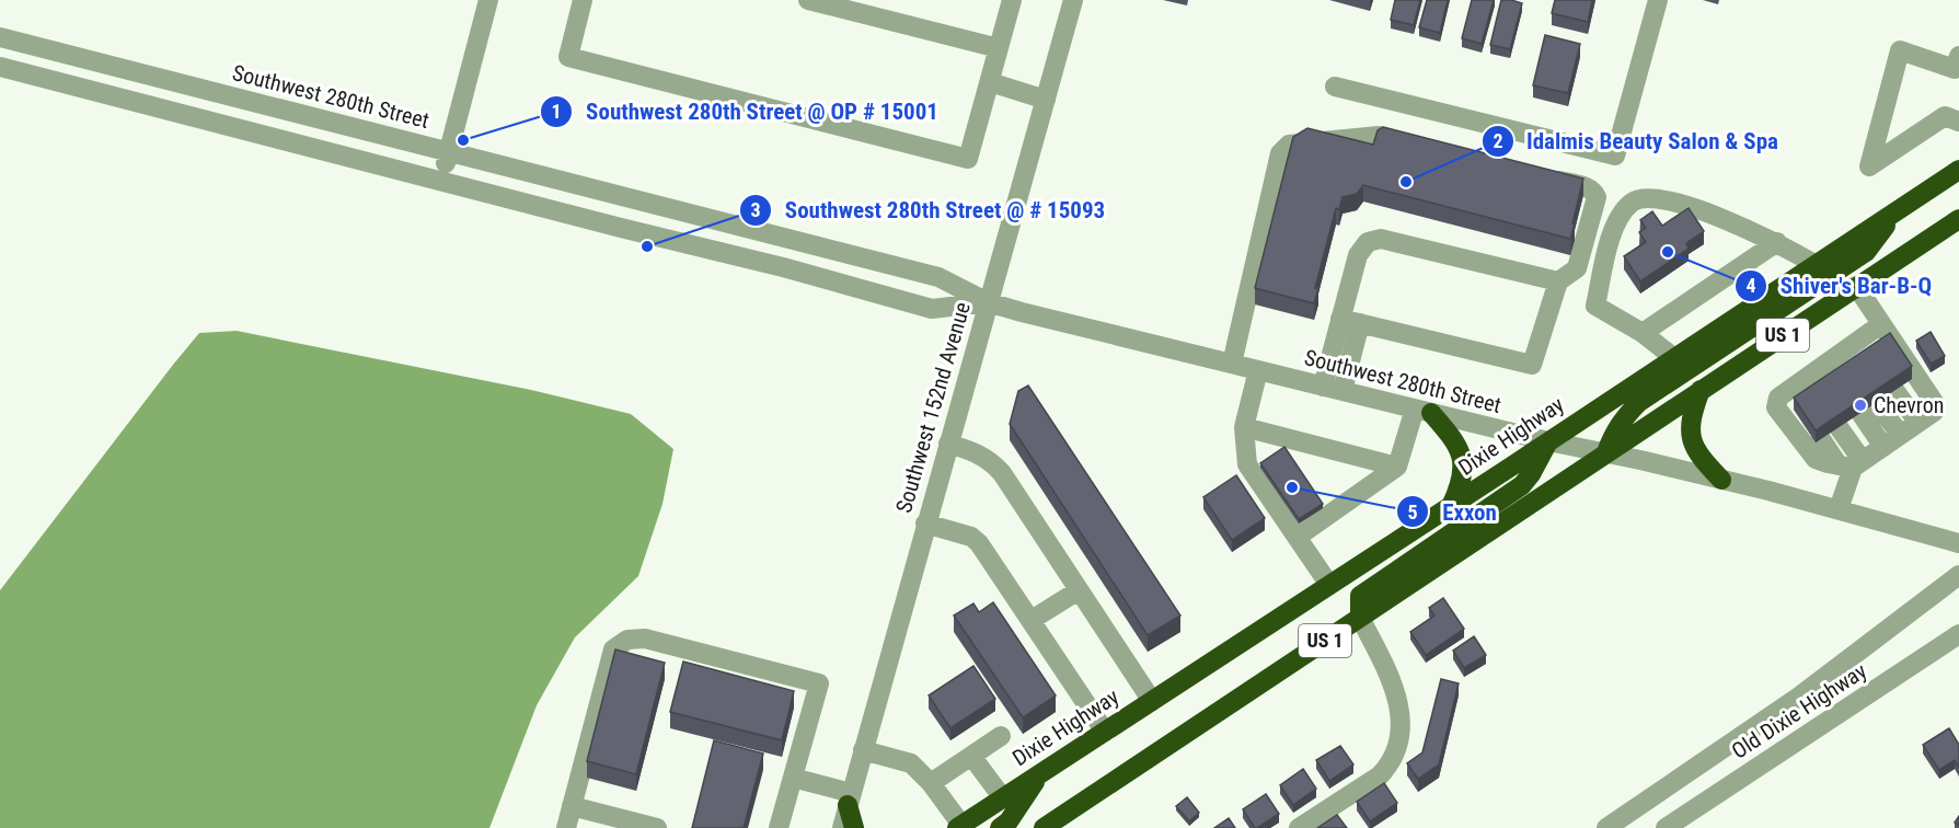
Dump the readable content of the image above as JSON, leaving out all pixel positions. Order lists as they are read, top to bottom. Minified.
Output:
{"streets":{"highway":["US 1","Dixie Highway"],"street":["Southwest 280th Street","Southwest 152nd Avenue","Old Dixie Highway"]},"crossings":[["Southwest 280th Street","US 1"],["Southwest 280th Street","Southwest 152nd Avenue"],["Southwest 280th Street","Dixie Highway"]],"places":["Southwest 280th Street @ OP # 15001","Idalmis Beauty Salon & Spa","Southwest 280th Street @ # 15093","Shiver's Bar-B-Q","Chevron","Exxon"]}
